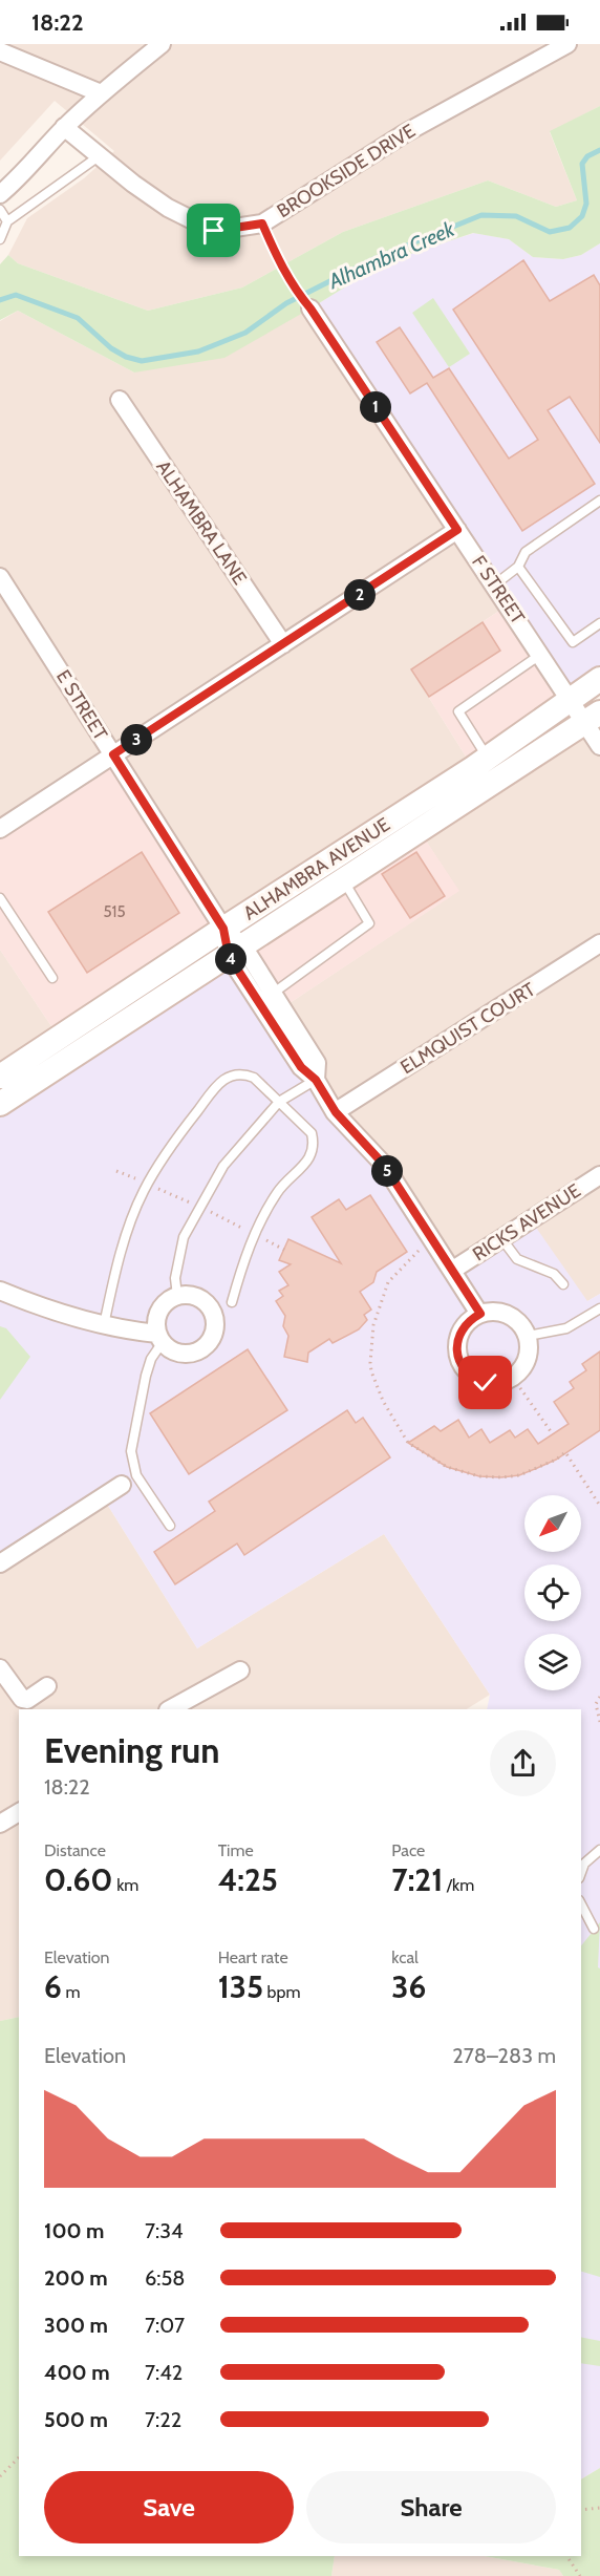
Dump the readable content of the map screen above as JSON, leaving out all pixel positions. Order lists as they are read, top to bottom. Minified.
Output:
{"streets":{"main road":["ALHAMBRA AVENUE"],"street":["BROOKSIDE DRIVE","ALHAMBRA LANE","F STREET","E STREET","ELMQUIST COURT","RICKS AVENUE"]},"crossings":[["F STREET","ALHAMBRA AVENUE"],["E STREET","ALHAMBRA AVENUE"],["E STREET","ELMQUIST COURT"],["E STREET","RICKS AVENUE"]],"water":["Alhambra Creek"],"house_numbers":["515"],"north":"bottom left","page":{"status":"18:22","pins":["1","2","3","4","5"],"heading":["Evening run","18:22"],"stats":[["Distance","0.60 km"],["Time","4:25"],["Pace","7:21 /km"],["Elevation","6 m"],["Heart rate","135 bpm"],["kcal","36"]],"chart":["Elevation","278–283 m"],"list":[{"name":"100 m","note":"7:34"},{"name":"200 m","note":"6:58"},{"name":"300 m","note":"7:07"},{"name":"400 m","note":"7:42"},{"name":"500 m","note":"7:22"}],"buttons":["Save","Share"]}}
